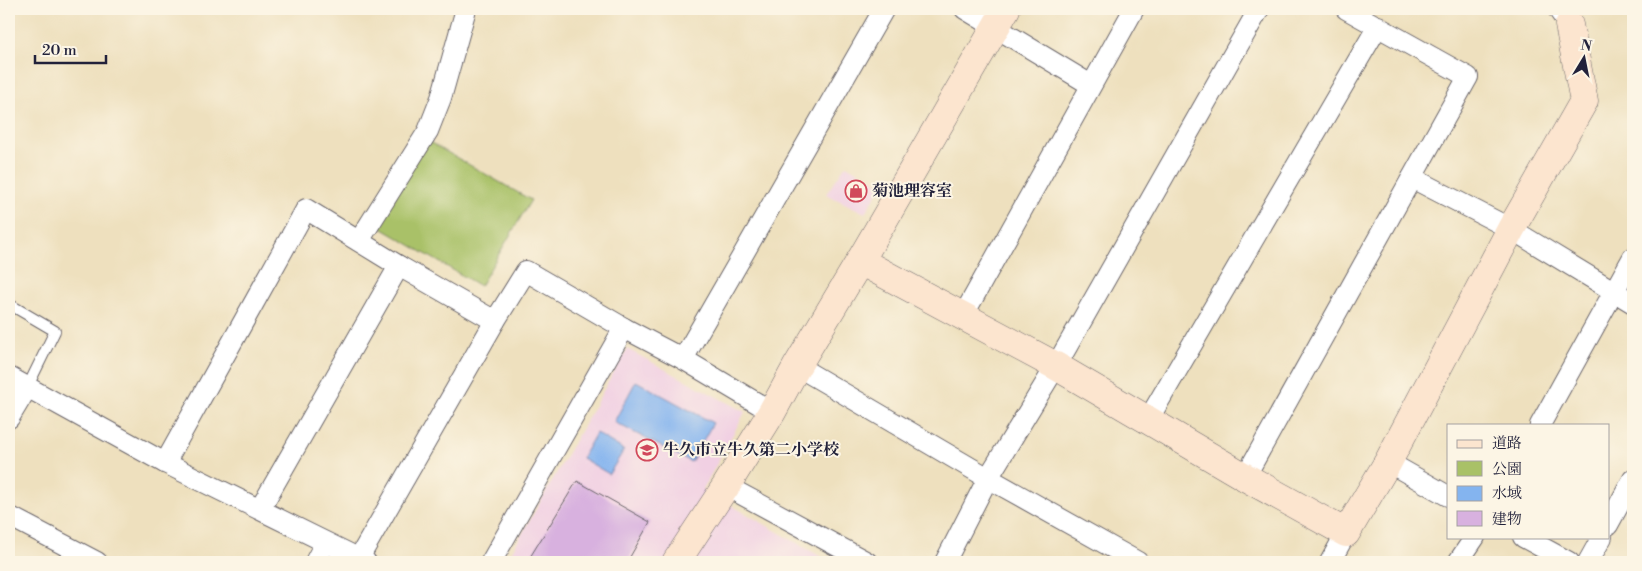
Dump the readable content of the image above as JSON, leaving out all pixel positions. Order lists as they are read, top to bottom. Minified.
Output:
{"places":{"shop":["菊池理容室"],"school or university":["牛久市立牛久第二小学校"]},"legend":["道路","公園","水域","建物"],"scale_bar":"20 m","north":"top"}
